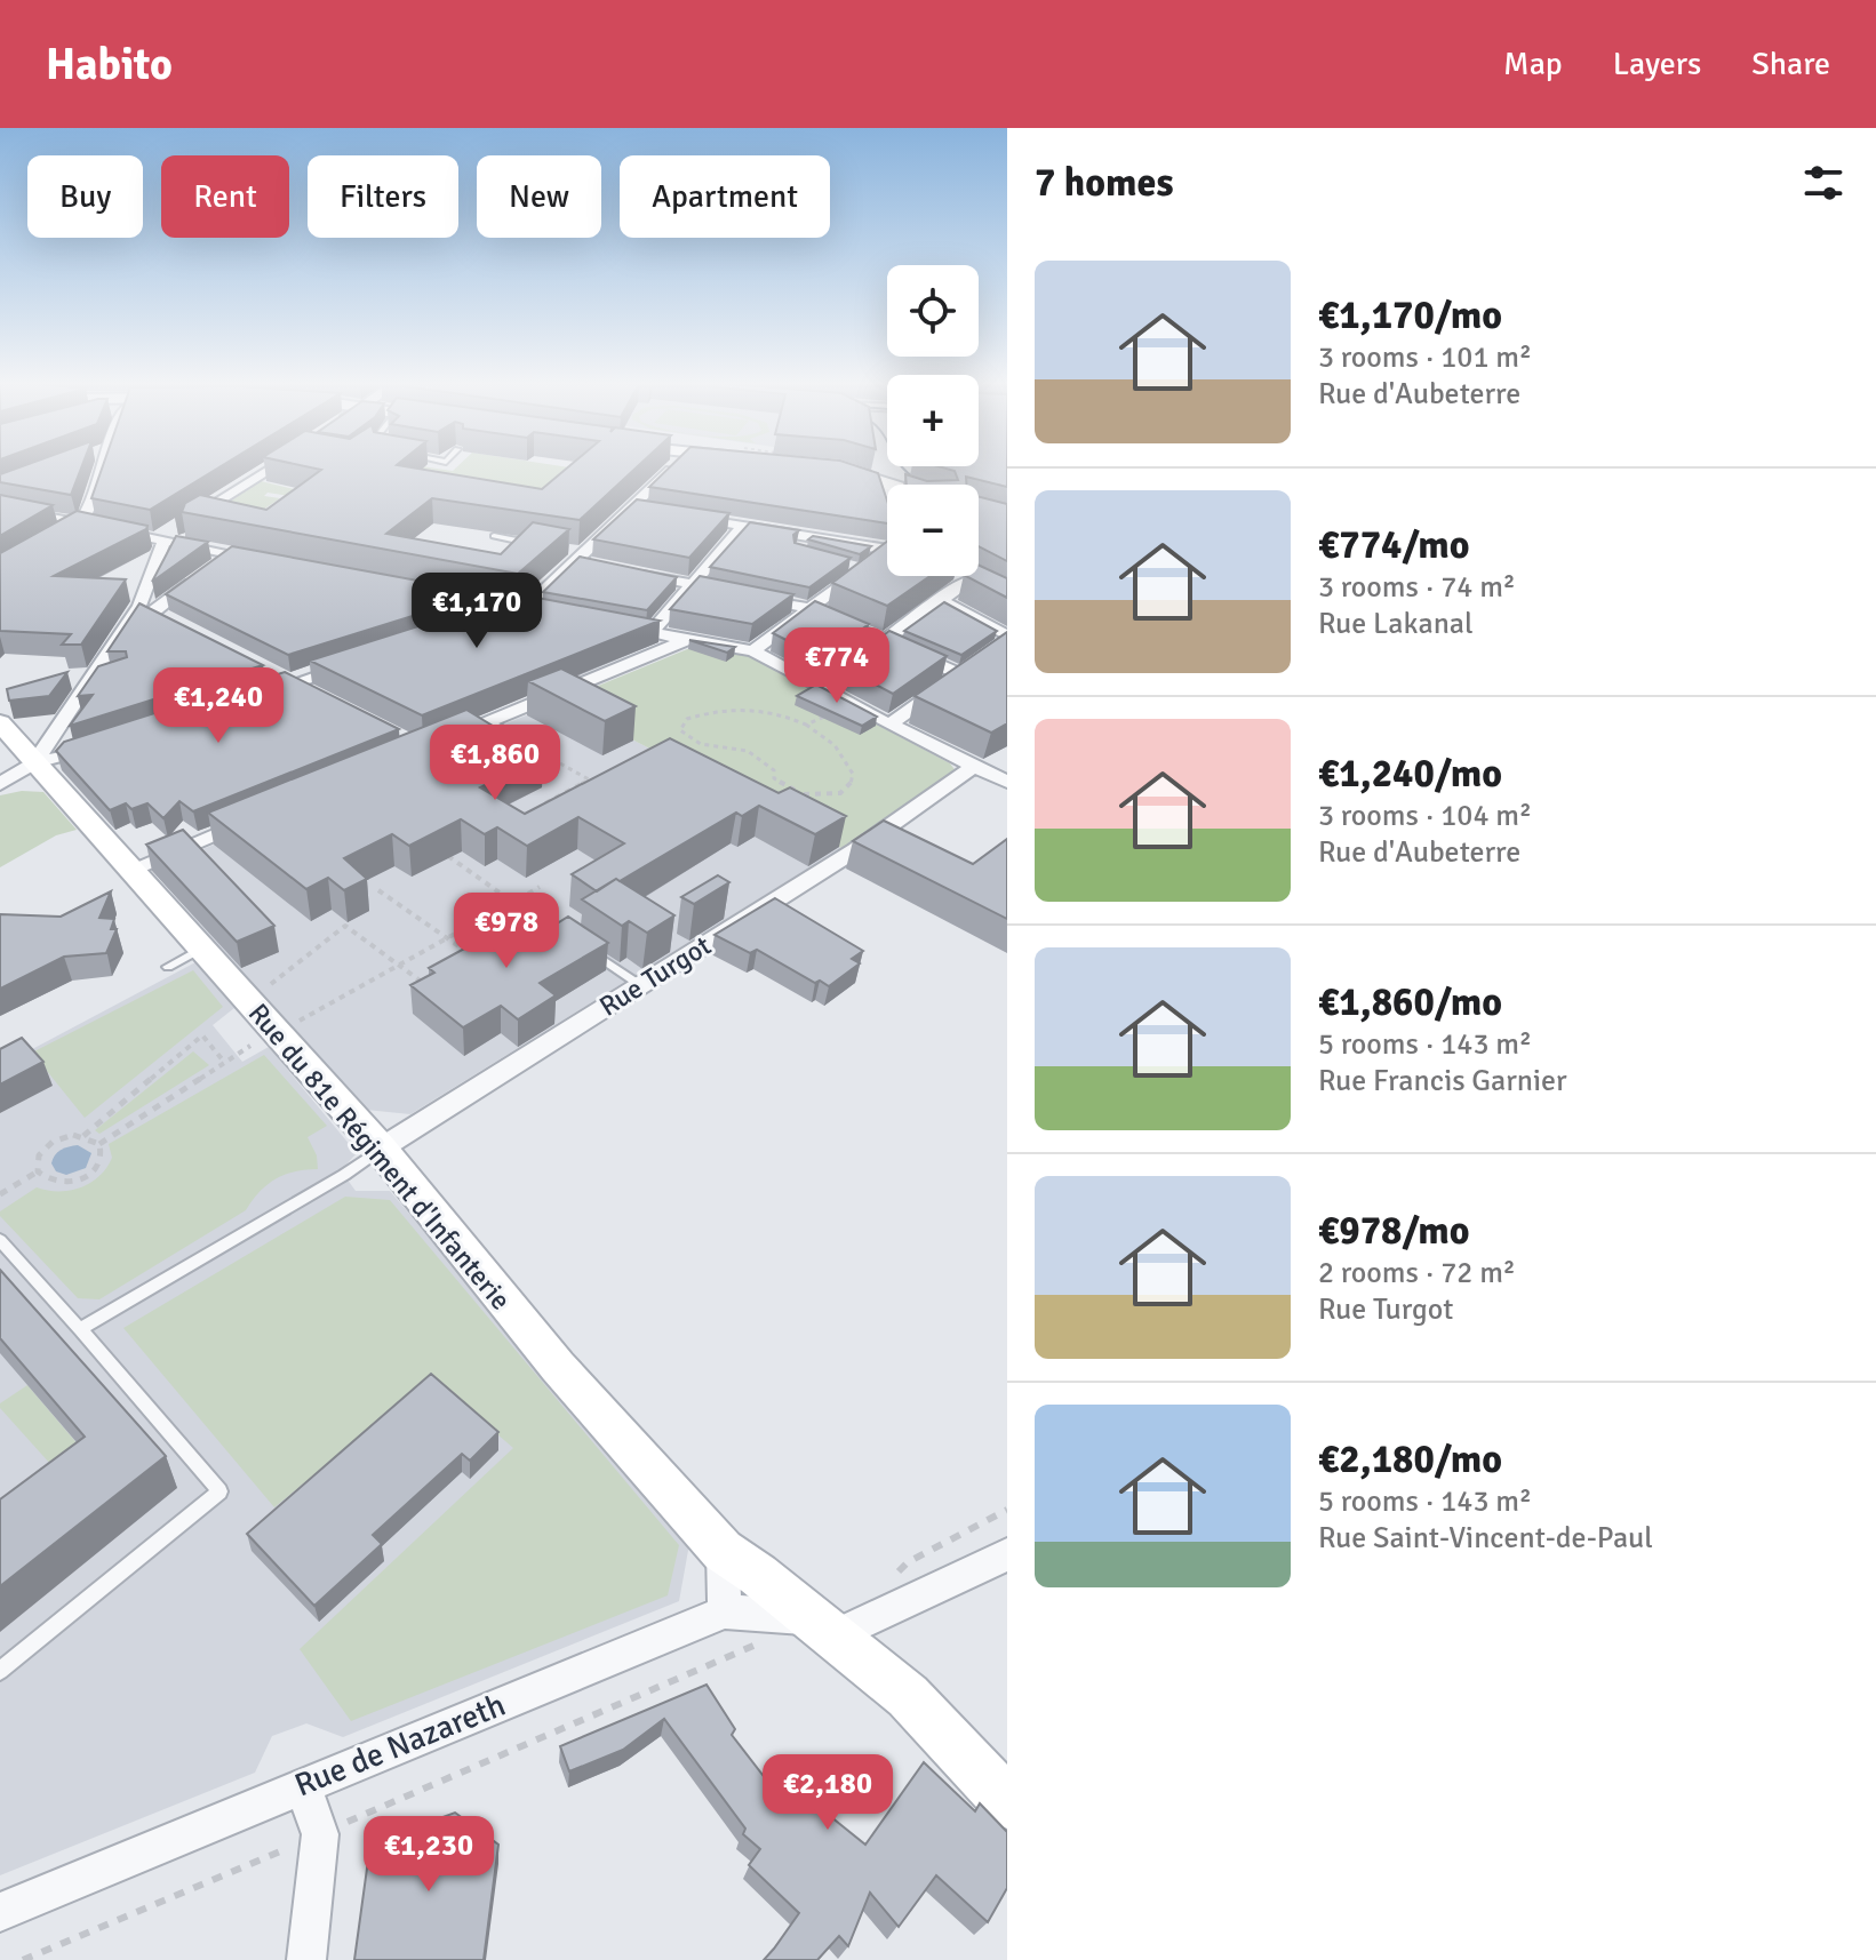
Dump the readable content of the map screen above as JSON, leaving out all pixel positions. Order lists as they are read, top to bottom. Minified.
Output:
{"streets":{"main road":["Rue du 81e Régiment d'Infanterie"],"street":["Rue Turgot","Rue de Nazareth"]},"crossings":[["Rue Turgot","Rue du 81e Régiment d'Infanterie"],["Rue du 81e Régiment d'Infanterie","Rue de Nazareth"]],"page":{"header":"Habito","nav":["Map","Layers","Share"],"heading":"7 homes","chip":["Buy","Rent","Filters","New","Apartment"],"list":[{"name":"€1,170/mo","note":"3 rooms · 101 m² · Rue d'Aubeterre"},{"name":"€774/mo","note":"3 rooms · 74 m² · Rue Lakanal"},{"name":"€1,240/mo","note":"3 rooms · 104 m² · Rue d'Aubeterre"},{"name":"€1,860/mo","note":"5 rooms · 143 m² · Rue Francis Garnier"},{"name":"€978/mo","note":"2 rooms · 72 m² · Rue Turgot"},{"name":"€2,180/mo","note":"5 rooms · 143 m² · Rue Saint-Vincent-de-Paul"}],"map_buttons":["+","−"],"price":["€1,170","€774","€1,240","€1,860","€978","€2,180","€1,230"]}}
